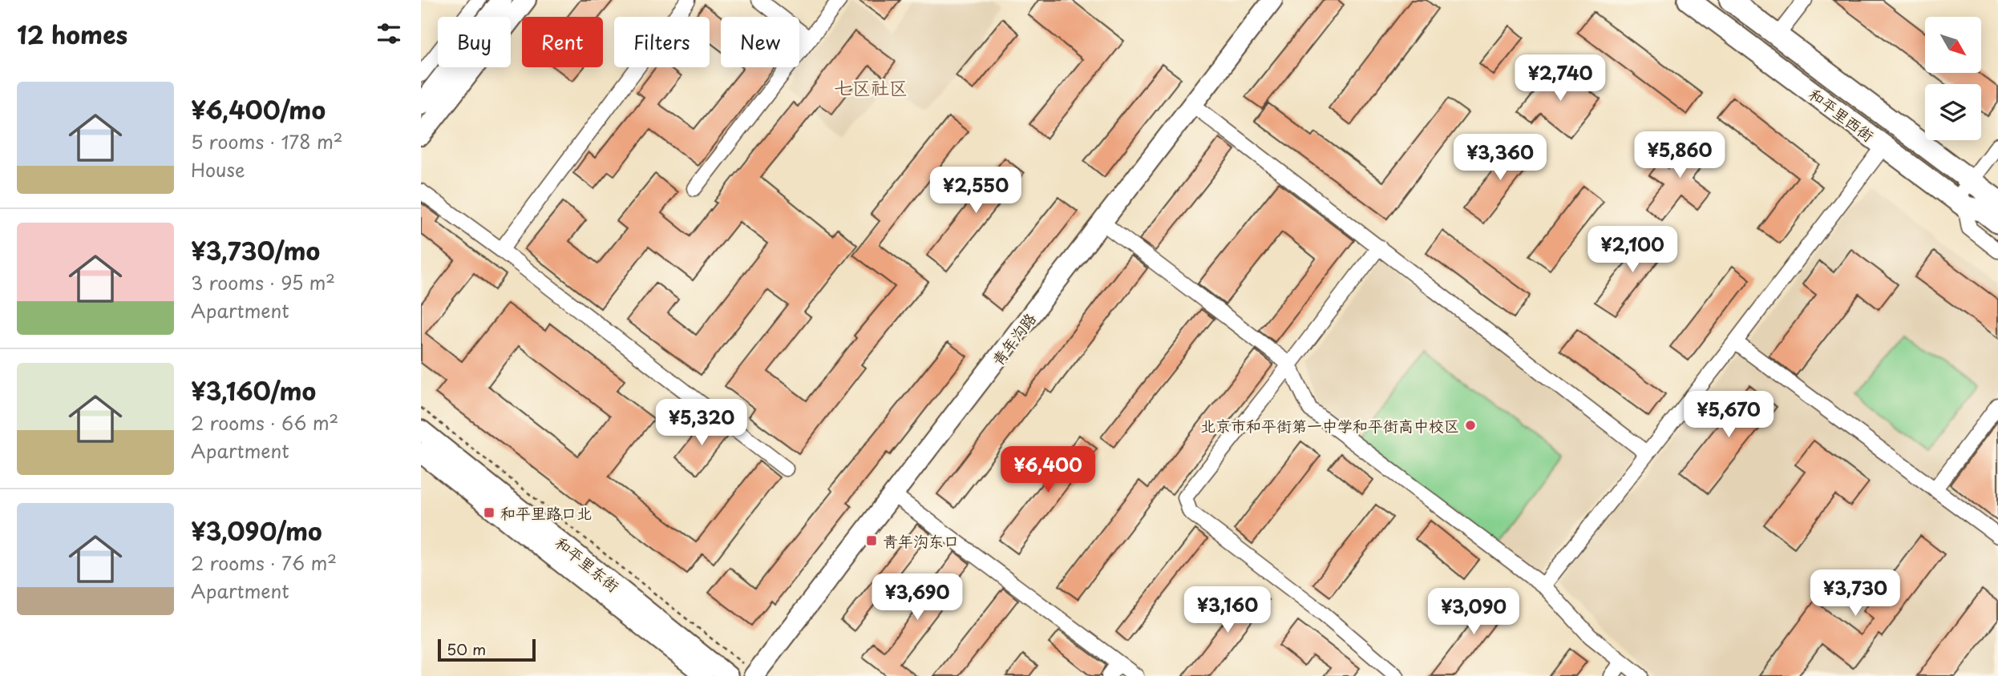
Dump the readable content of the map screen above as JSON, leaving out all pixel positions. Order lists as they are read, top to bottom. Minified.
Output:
{"streets":{"main road":["和平里西街"],"street":["青年沟路","和平里东街"]},"districts":["七区社区"],"places":{"other":["北京市和平街第一中学和平街高中校区"],"transit":["和平里路口北","青年沟东口"]},"scale_bar":"50 m","north":"bottom right","page":{"heading":"12 homes","chip":["Buy","Rent","Filters","New"],"price":["¥2,740","¥5,860","¥3,360","¥2,550","¥2,100","¥5,670","¥5,320","¥6,400","¥3,730","¥3,690","¥3,160","¥3,090"],"list":[{"name":"¥6,400/mo","note":"5 rooms · 178 m² · House"},{"name":"¥3,730/mo","note":"3 rooms · 95 m² · Apartment"},{"name":"¥3,160/mo","note":"2 rooms · 66 m² · Apartment"},{"name":"¥3,090/mo","note":"2 rooms · 76 m² · Apartment"}],"scale":"50 m"}}
